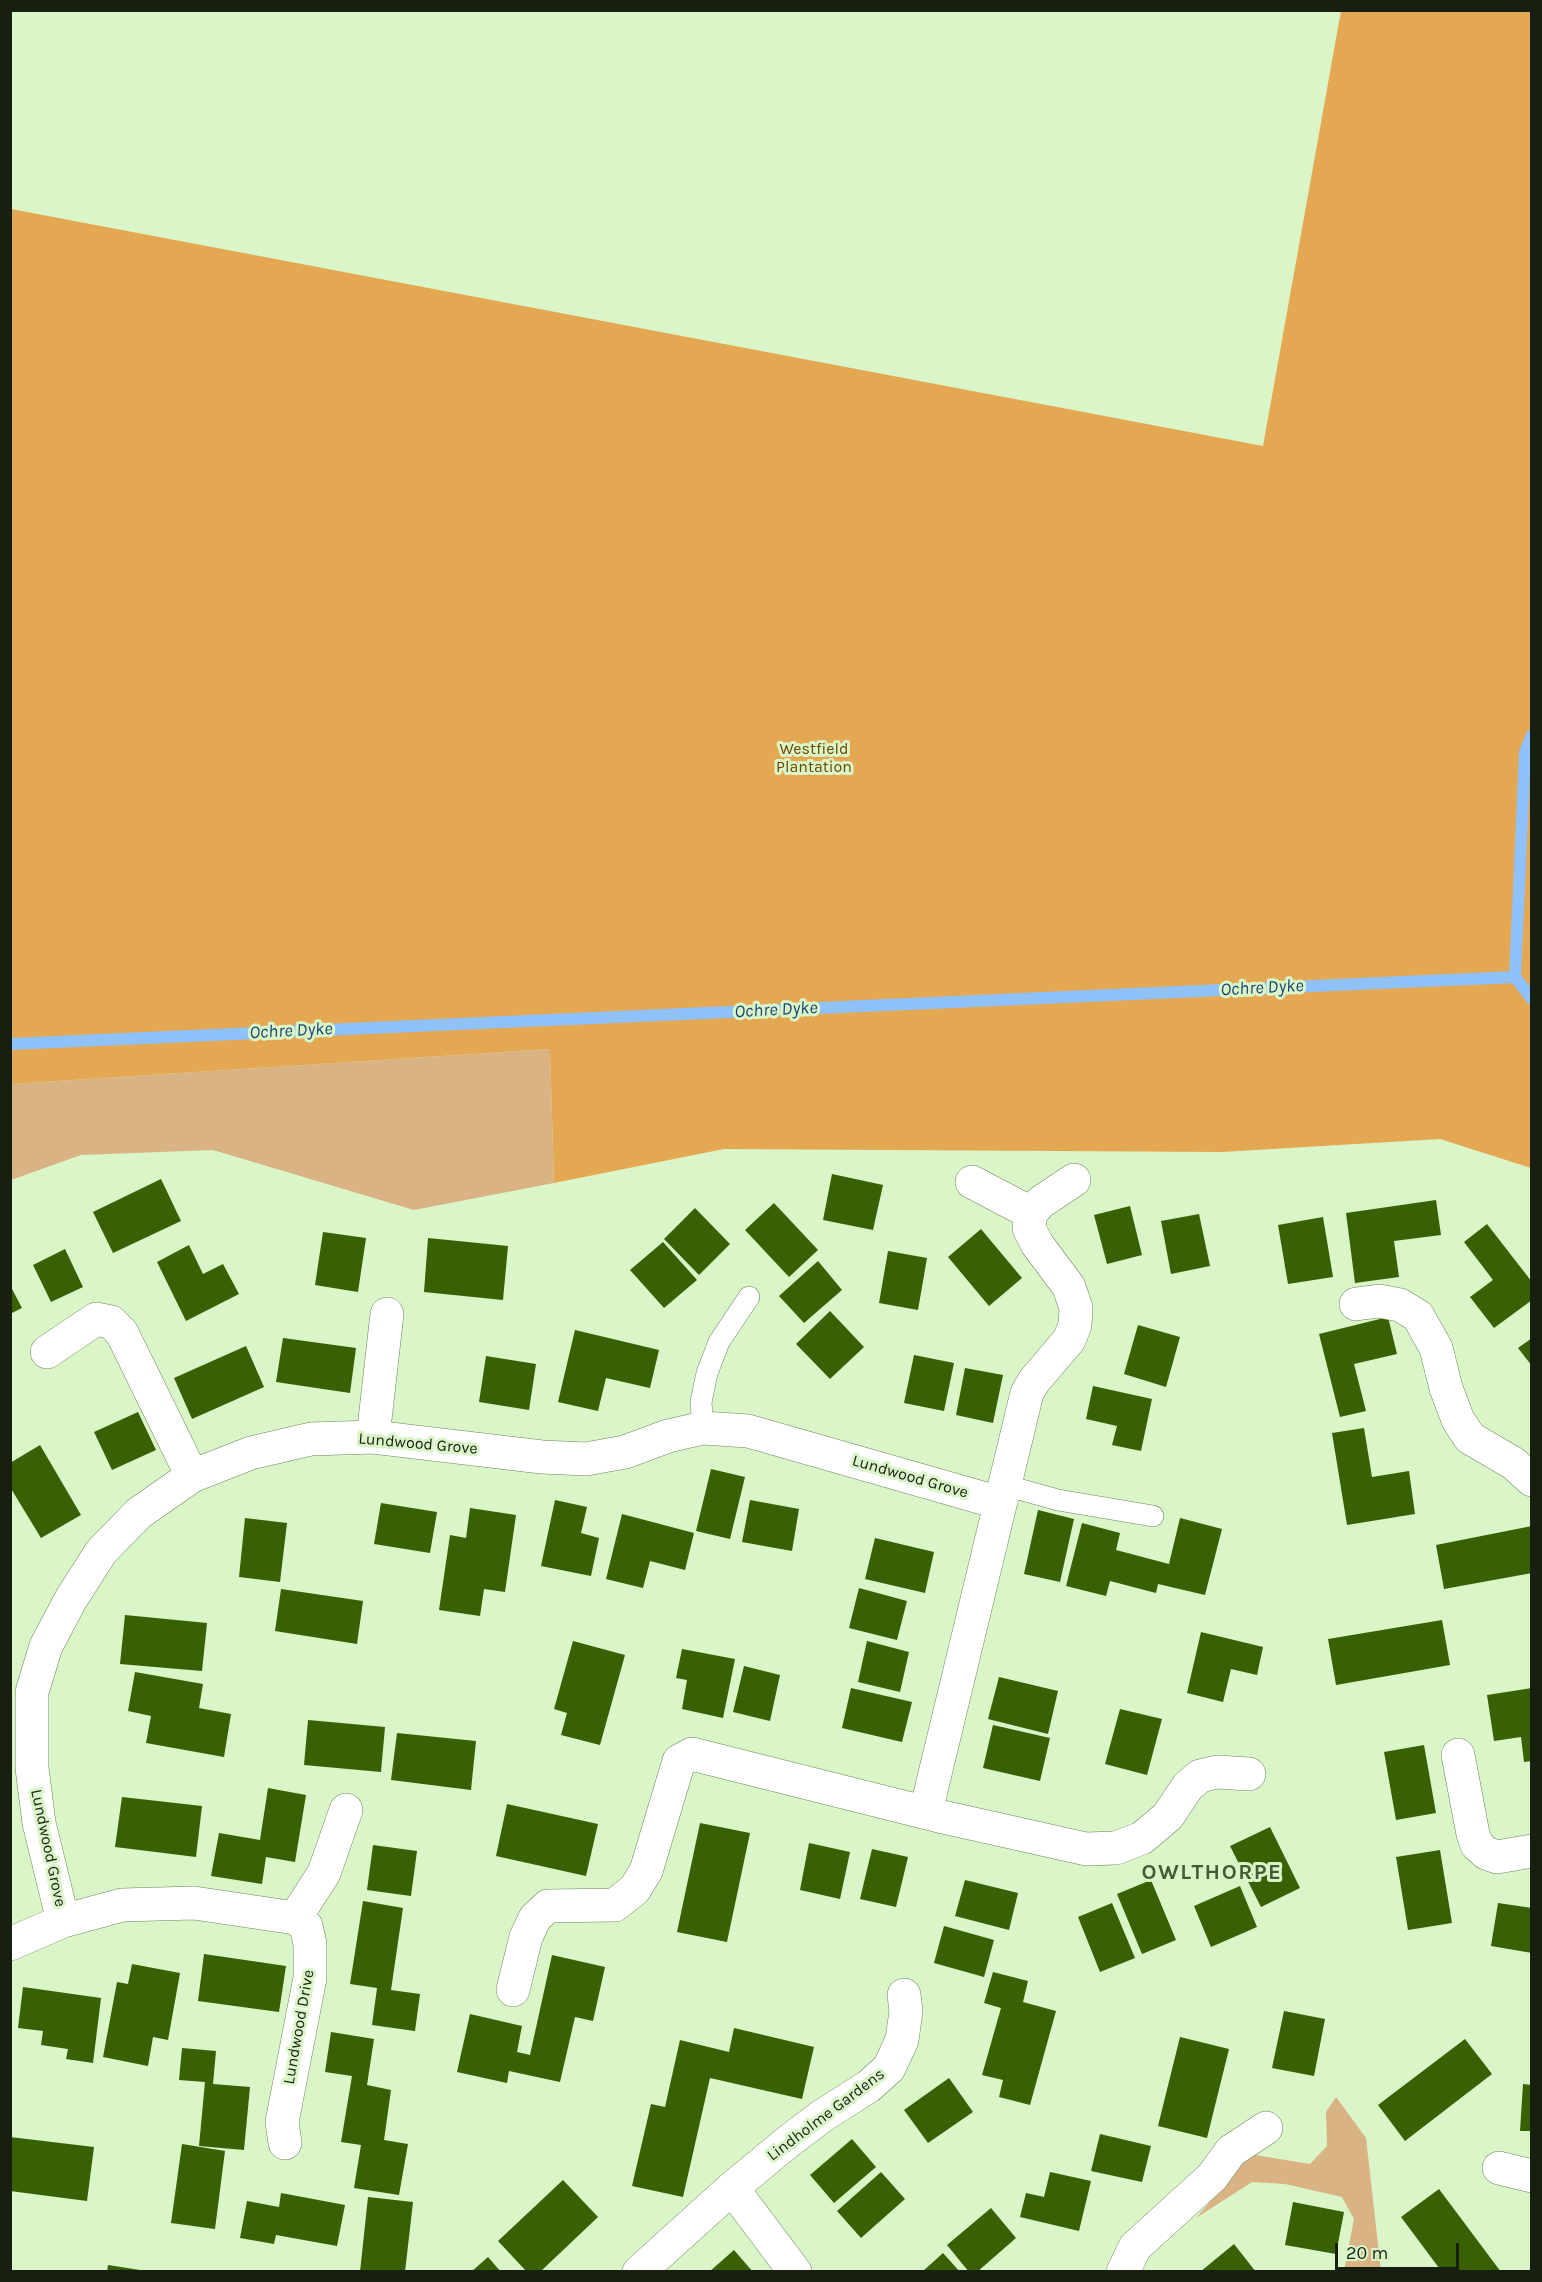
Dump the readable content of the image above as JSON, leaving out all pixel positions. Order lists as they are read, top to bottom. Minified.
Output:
{"streets":{"street":["Lundwood Grove","Lundwood Drive","Lindholme Gardens"]},"districts":["OWLTHORPE"],"water":["Ochre Dyke"],"parks":["Westfield Plantation"],"scale_bar":"20 m"}
